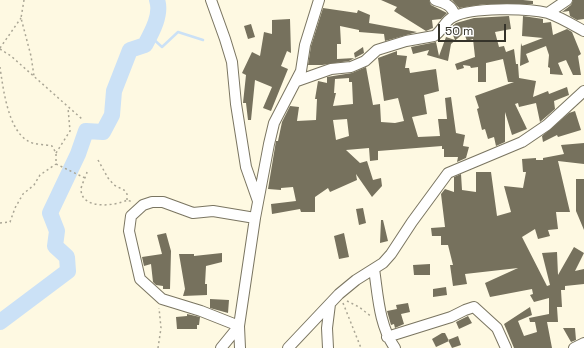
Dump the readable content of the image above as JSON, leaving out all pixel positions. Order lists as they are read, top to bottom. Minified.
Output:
{"scale_bar":"50 m"}
